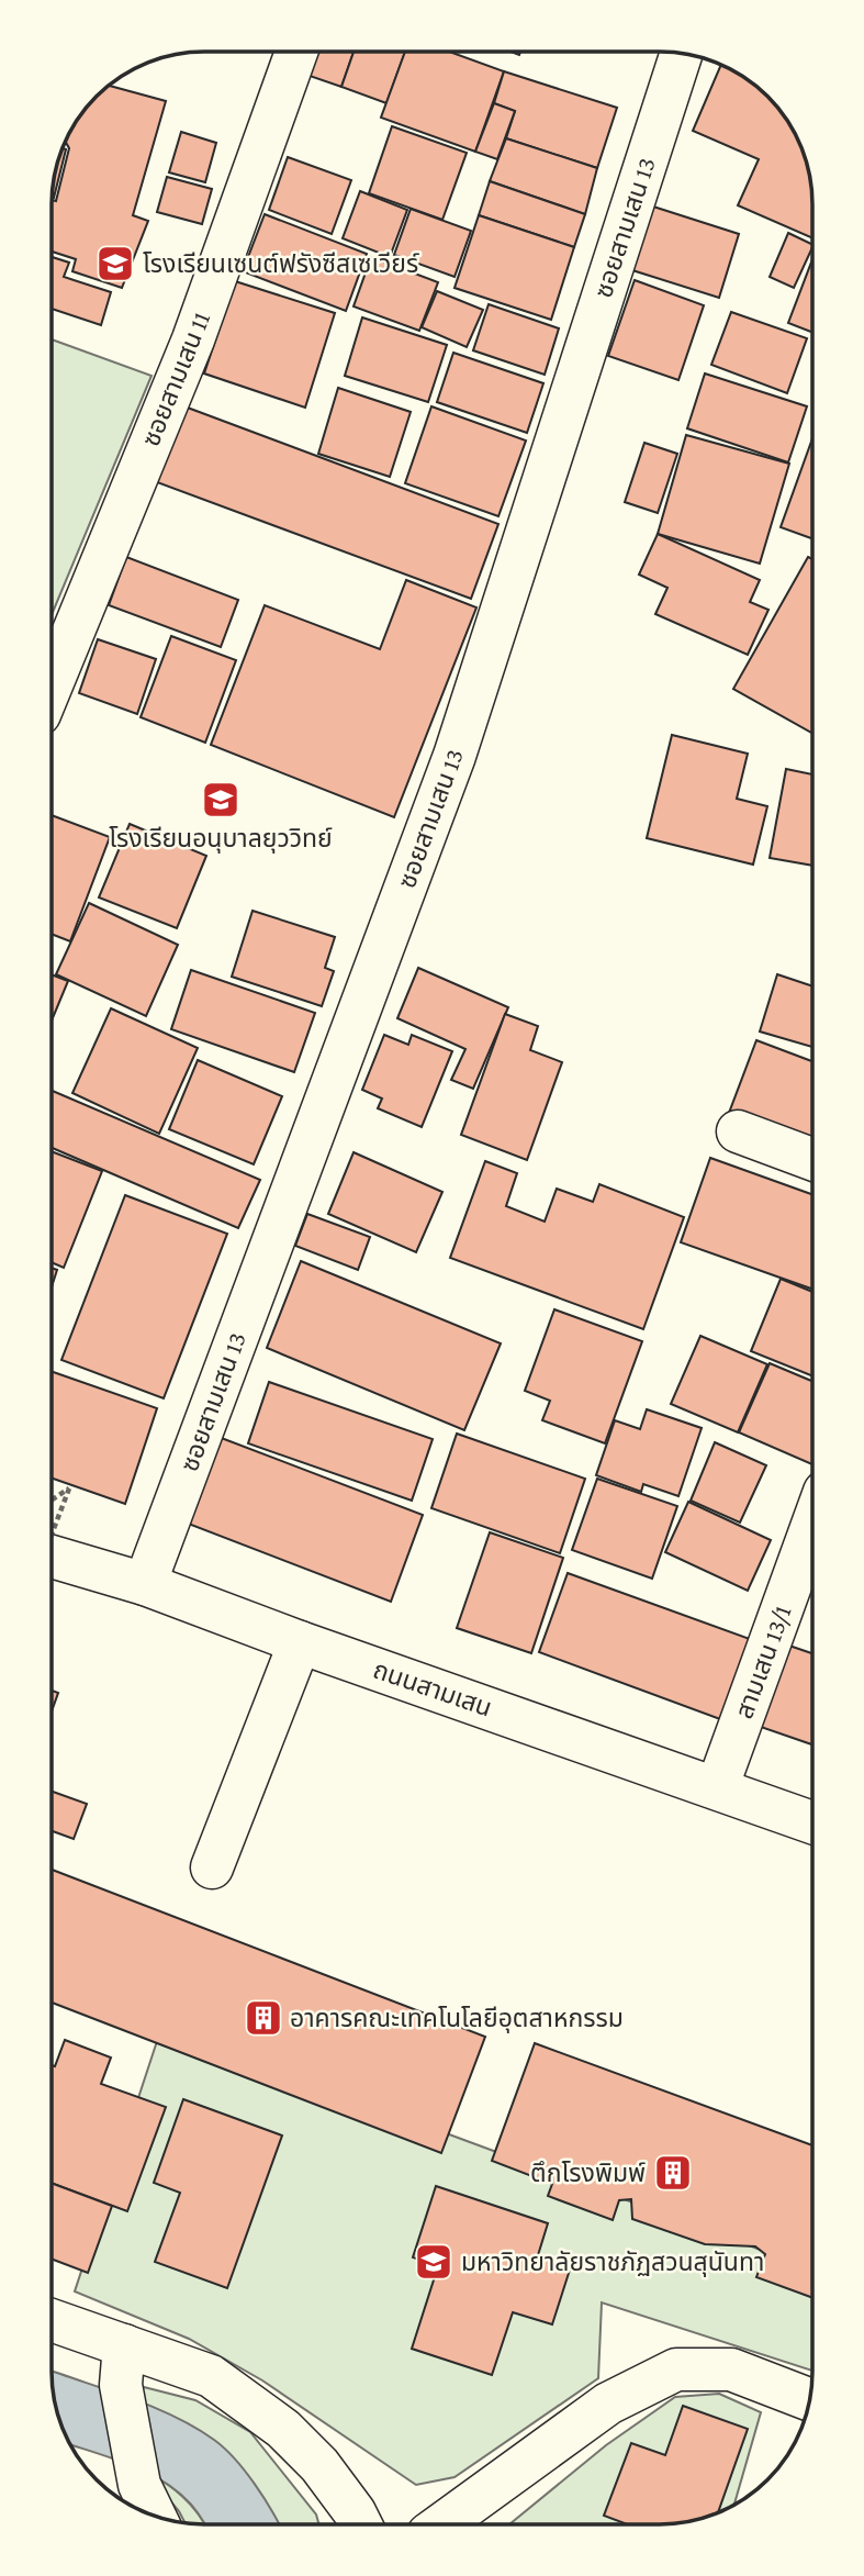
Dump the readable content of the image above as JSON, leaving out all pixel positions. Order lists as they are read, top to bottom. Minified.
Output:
{"streets":{"street":["ซอยสามเสน 13","ซอยสามเสน 11","สามเสน 13/1","ถนนสามเสน"]},"crossings":[["ซอยสามเสน 13","ถนนสามเสน"],["สามเสน 13/1","ถนนสามเสน"]],"places":{"school or university":["โรงเรียนเซนต์ฟรังซีสเซเวียร์","โรงเรียนอนุบาลยุววิทย์","มหาวิทยาลัยราชภัฏสวนสุนันทา"],"building":["อาคารคณะเทคโนโลยีอุตสาหกรรม","ตึกโรงพิมพ์"]}}
